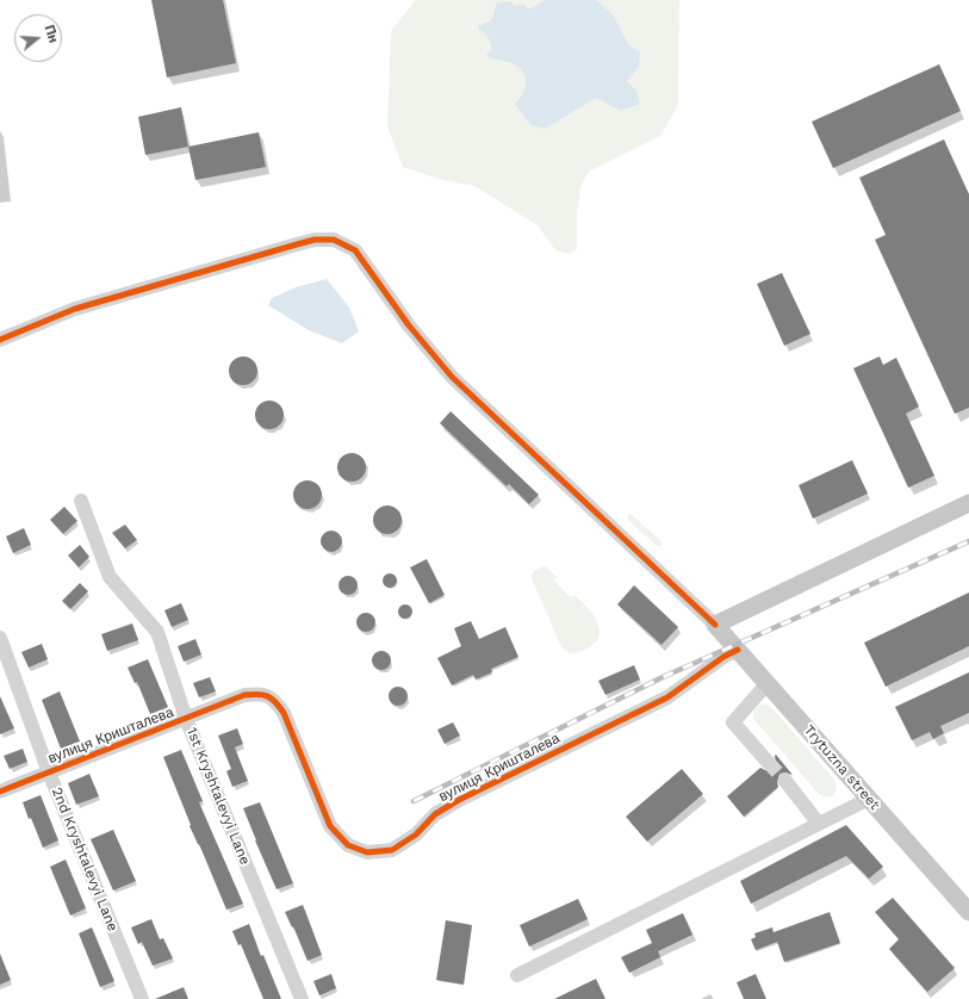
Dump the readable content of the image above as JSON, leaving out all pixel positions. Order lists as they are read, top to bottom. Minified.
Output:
{"streets":{"main road":["Trytuzna street"],"street":["вулиця Кришталева","1st Kryshtalevyi Lane","2nd Kryshtalevyi Lane"]},"crossings":[["вулиця Кришталева","Trytuzna street"],["вулиця Кришталева","1st Kryshtalevyi Lane"],["вулиця Кришталева","2nd Kryshtalevyi Lane"]],"north":"right"}
